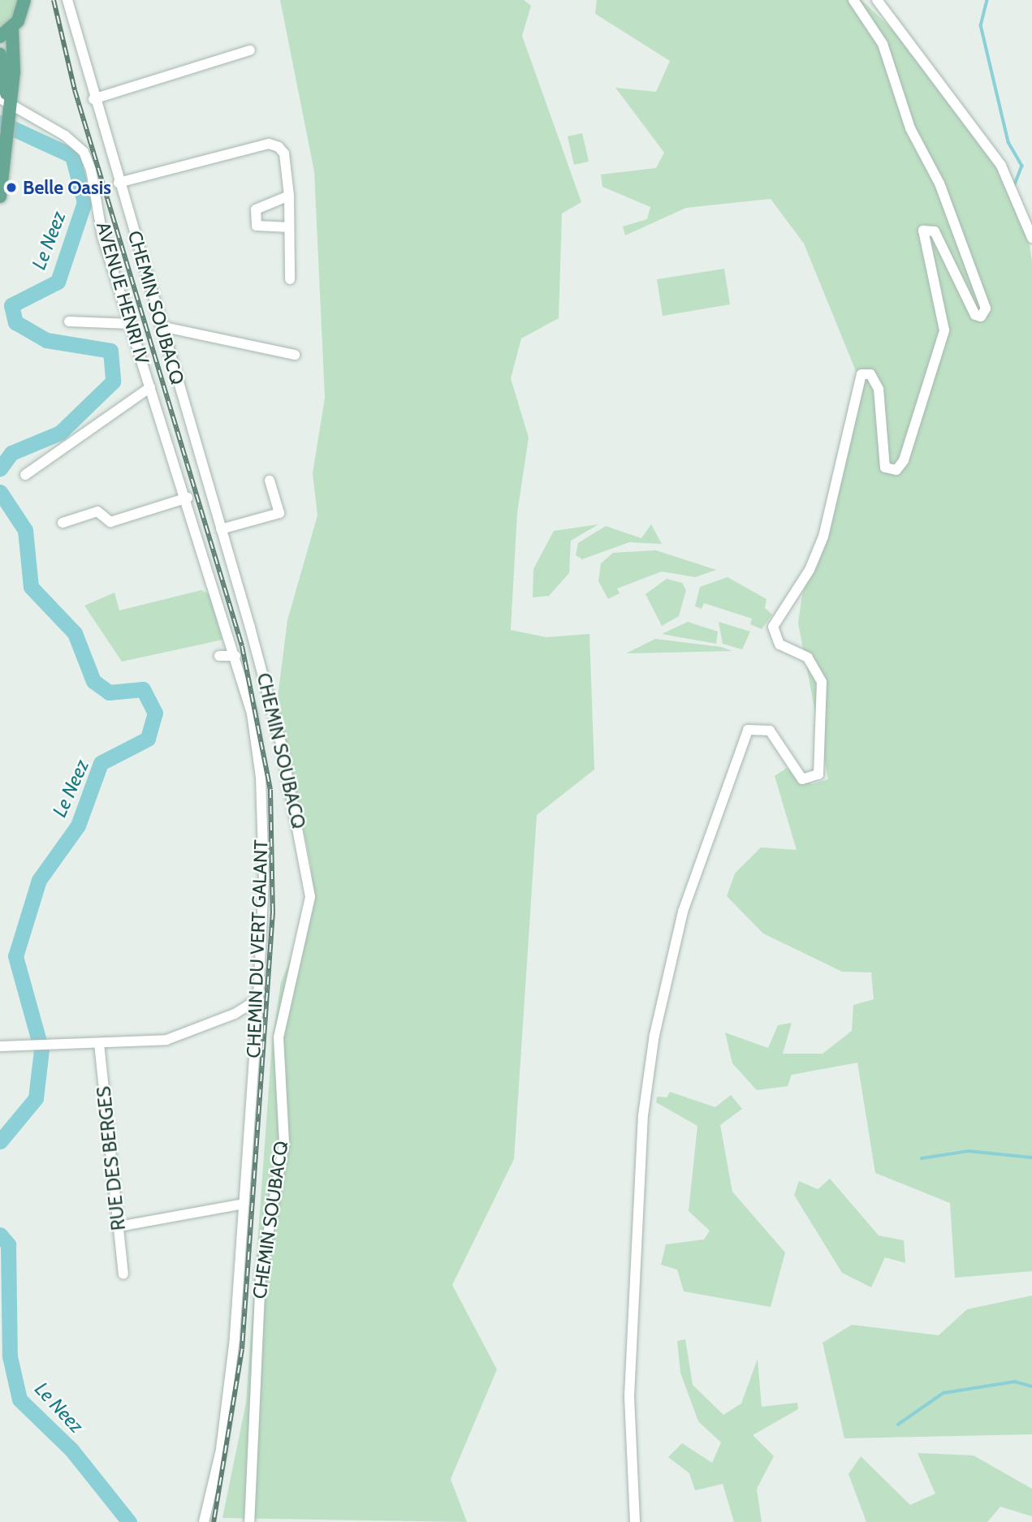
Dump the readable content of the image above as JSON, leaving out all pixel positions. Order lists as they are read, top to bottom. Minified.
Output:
{"streets":{"street":["AVENUE HENRI IV","CHEMIN SOUBACQ","CHEMIN DU VERT GALANT","RUE DES BERGES"]},"crossings":[["AVENUE HENRI IV","CHEMIN DU VERT GALANT"]],"water":["Le Neez"],"places":["Belle Oasis"]}
